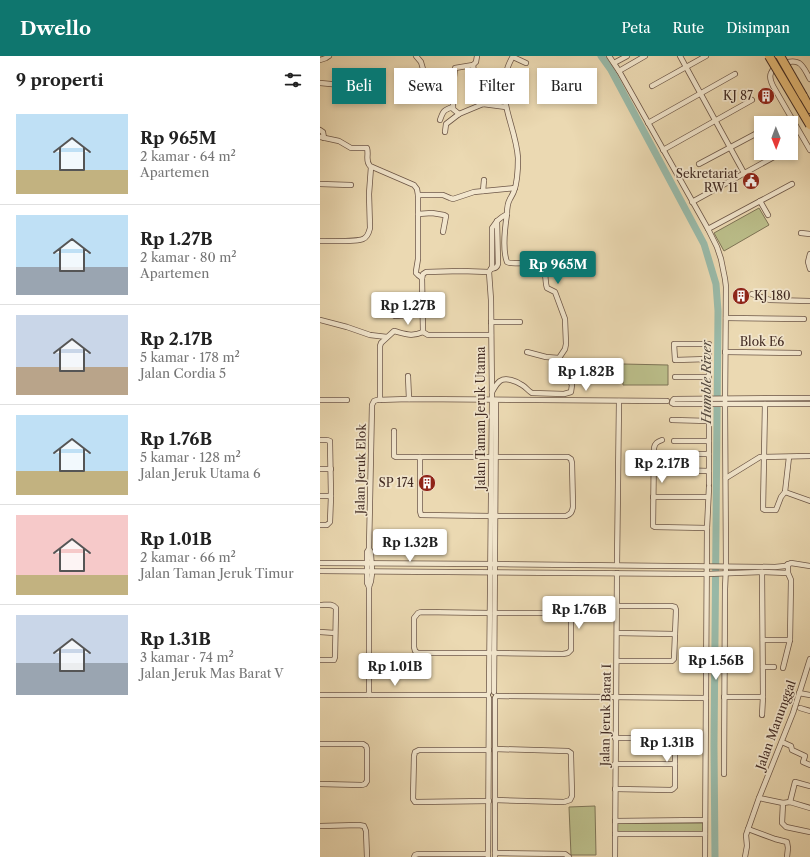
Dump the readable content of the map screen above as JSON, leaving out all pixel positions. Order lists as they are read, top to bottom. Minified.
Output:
{"streets":{"street":["Blok E6","Jalan Taman Jeruk Utama","Jalan Jeruk Elok","Jalan Jeruk Barat I","Jalan Manunggal"]},"water":["Humble River"],"places":{"building":["KJ 87","KJ 180","SP 174"],"public building":["Sekretariat RW 11"]},"north":"bottom","page":{"header":"Dwello","nav":["Peta","Rute","Disimpan"],"heading":"9 properti","chip":["Beli","Sewa","Filter","Baru"],"list":[{"name":"Rp 965M","note":"2 kamar · 64 m² · Apartemen"},{"name":"Rp 1.27B","note":"2 kamar · 80 m² · Apartemen"},{"name":"Rp 2.17B","note":"5 kamar · 178 m² · Jalan Cordia 5"},{"name":"Rp 1.76B","note":"5 kamar · 128 m² · Jalan Jeruk Utama 6"},{"name":"Rp 1.01B","note":"2 kamar · 66 m² · Jalan Taman Jeruk Timur"},{"name":"Rp 1.31B","note":"3 kamar · 74 m² · Jalan Jeruk Mas Barat V"}],"price":["Rp 965M","Rp 1.27B","Rp 1.82B","Rp 2.17B","Rp 1.32B","Rp 1.76B","Rp 1.56B","Rp 1.01B","Rp 1.31B"]}}
